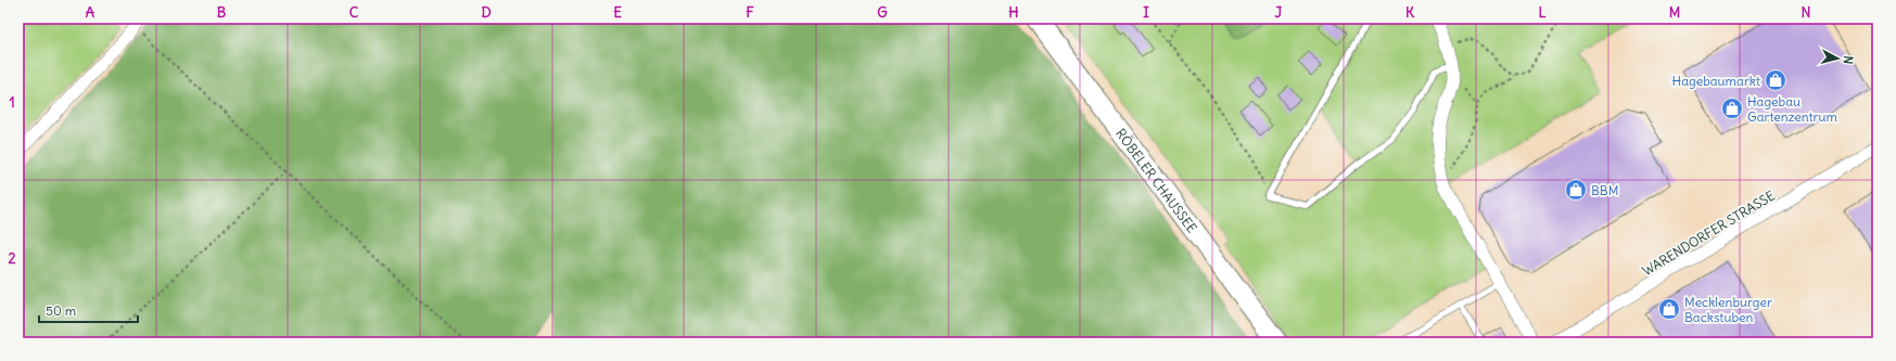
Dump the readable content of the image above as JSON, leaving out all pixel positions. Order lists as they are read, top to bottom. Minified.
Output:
{"streets":{"main road":["RÖBELER CHAUSSEE"],"street":["WARENDORFER STRASSE"]},"places":{"shop":["Hagebaumarkt","Hagebau Gartenzentrum","BBM","Mecklenburger Backstuben"]},"scale_bar":"50 m","north":"right","grid":{"columns":["A","B","C","D","E","F","G","H","I","J","K","L","M","N"],"rows":["1","2"]}}
